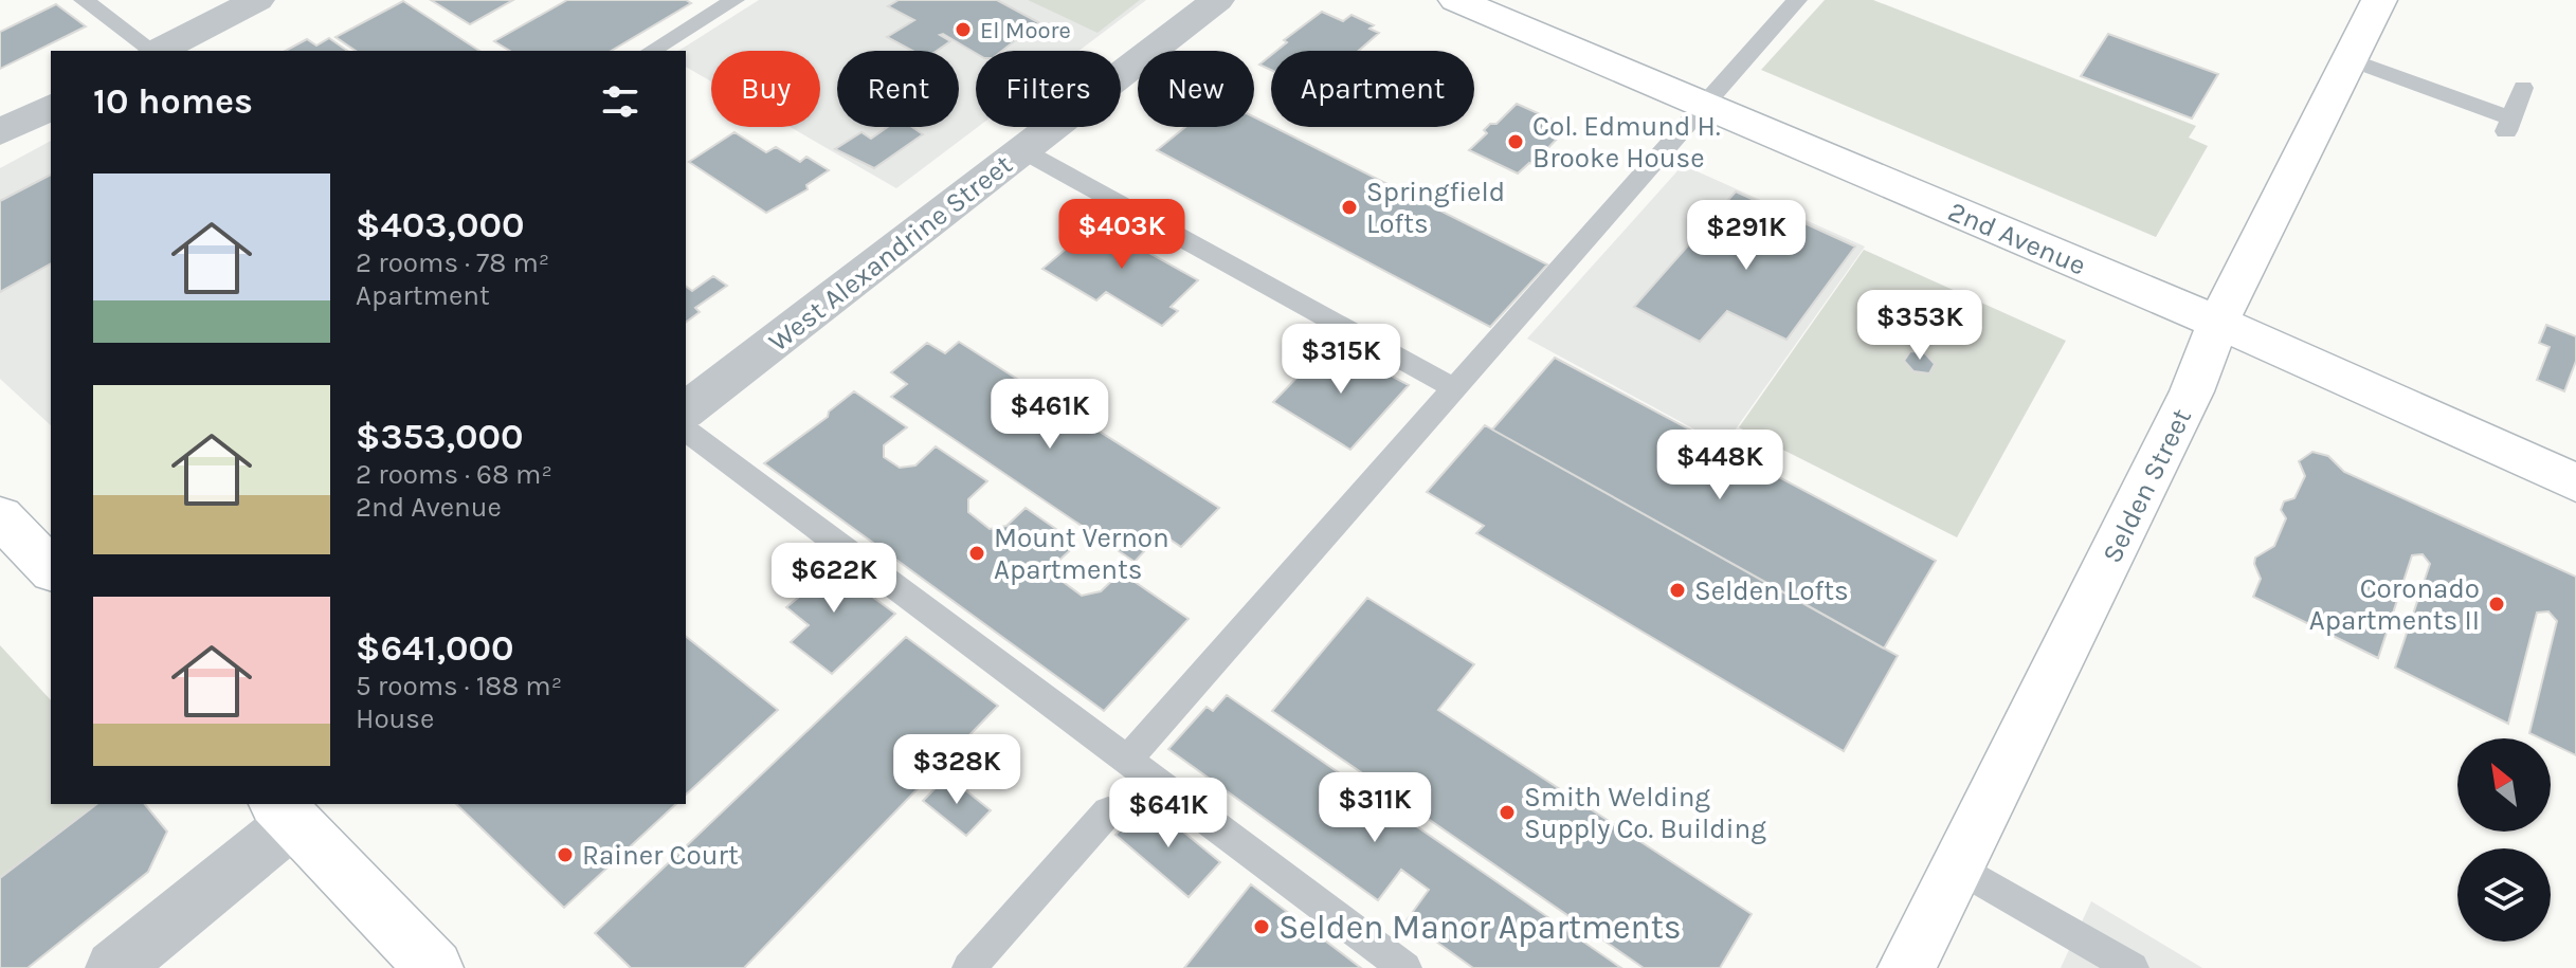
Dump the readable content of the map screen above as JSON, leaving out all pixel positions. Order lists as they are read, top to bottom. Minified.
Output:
{"streets":{"street":["2nd Avenue","West Alexandrine Street","Selden Street"]},"crossings":[["2nd Avenue","Selden Street"]],"places":["El Moore","Col. Edmund H. Brooke House","Springfield Lofts","Mount Vernon Apartments","Selden Lofts","Coronado Apartments II","Smith Welding Supply Co. Building","Rainer Court","Selden Manor Apartments"],"north":"top left","page":{"chip":["Buy","Rent","Filters","New","Apartment"],"heading":"10 homes","list":[{"name":"$403,000","note":"2 rooms · 78 m² · Apartment"},{"name":"$353,000","note":"2 rooms · 68 m² · 2nd Avenue"},{"name":"$641,000","note":"5 rooms · 188 m² · House"}],"price":["$403K","$291K","$353K","$315K","$461K","$448K","$622K","$328K","$311K","$641K"]}}
